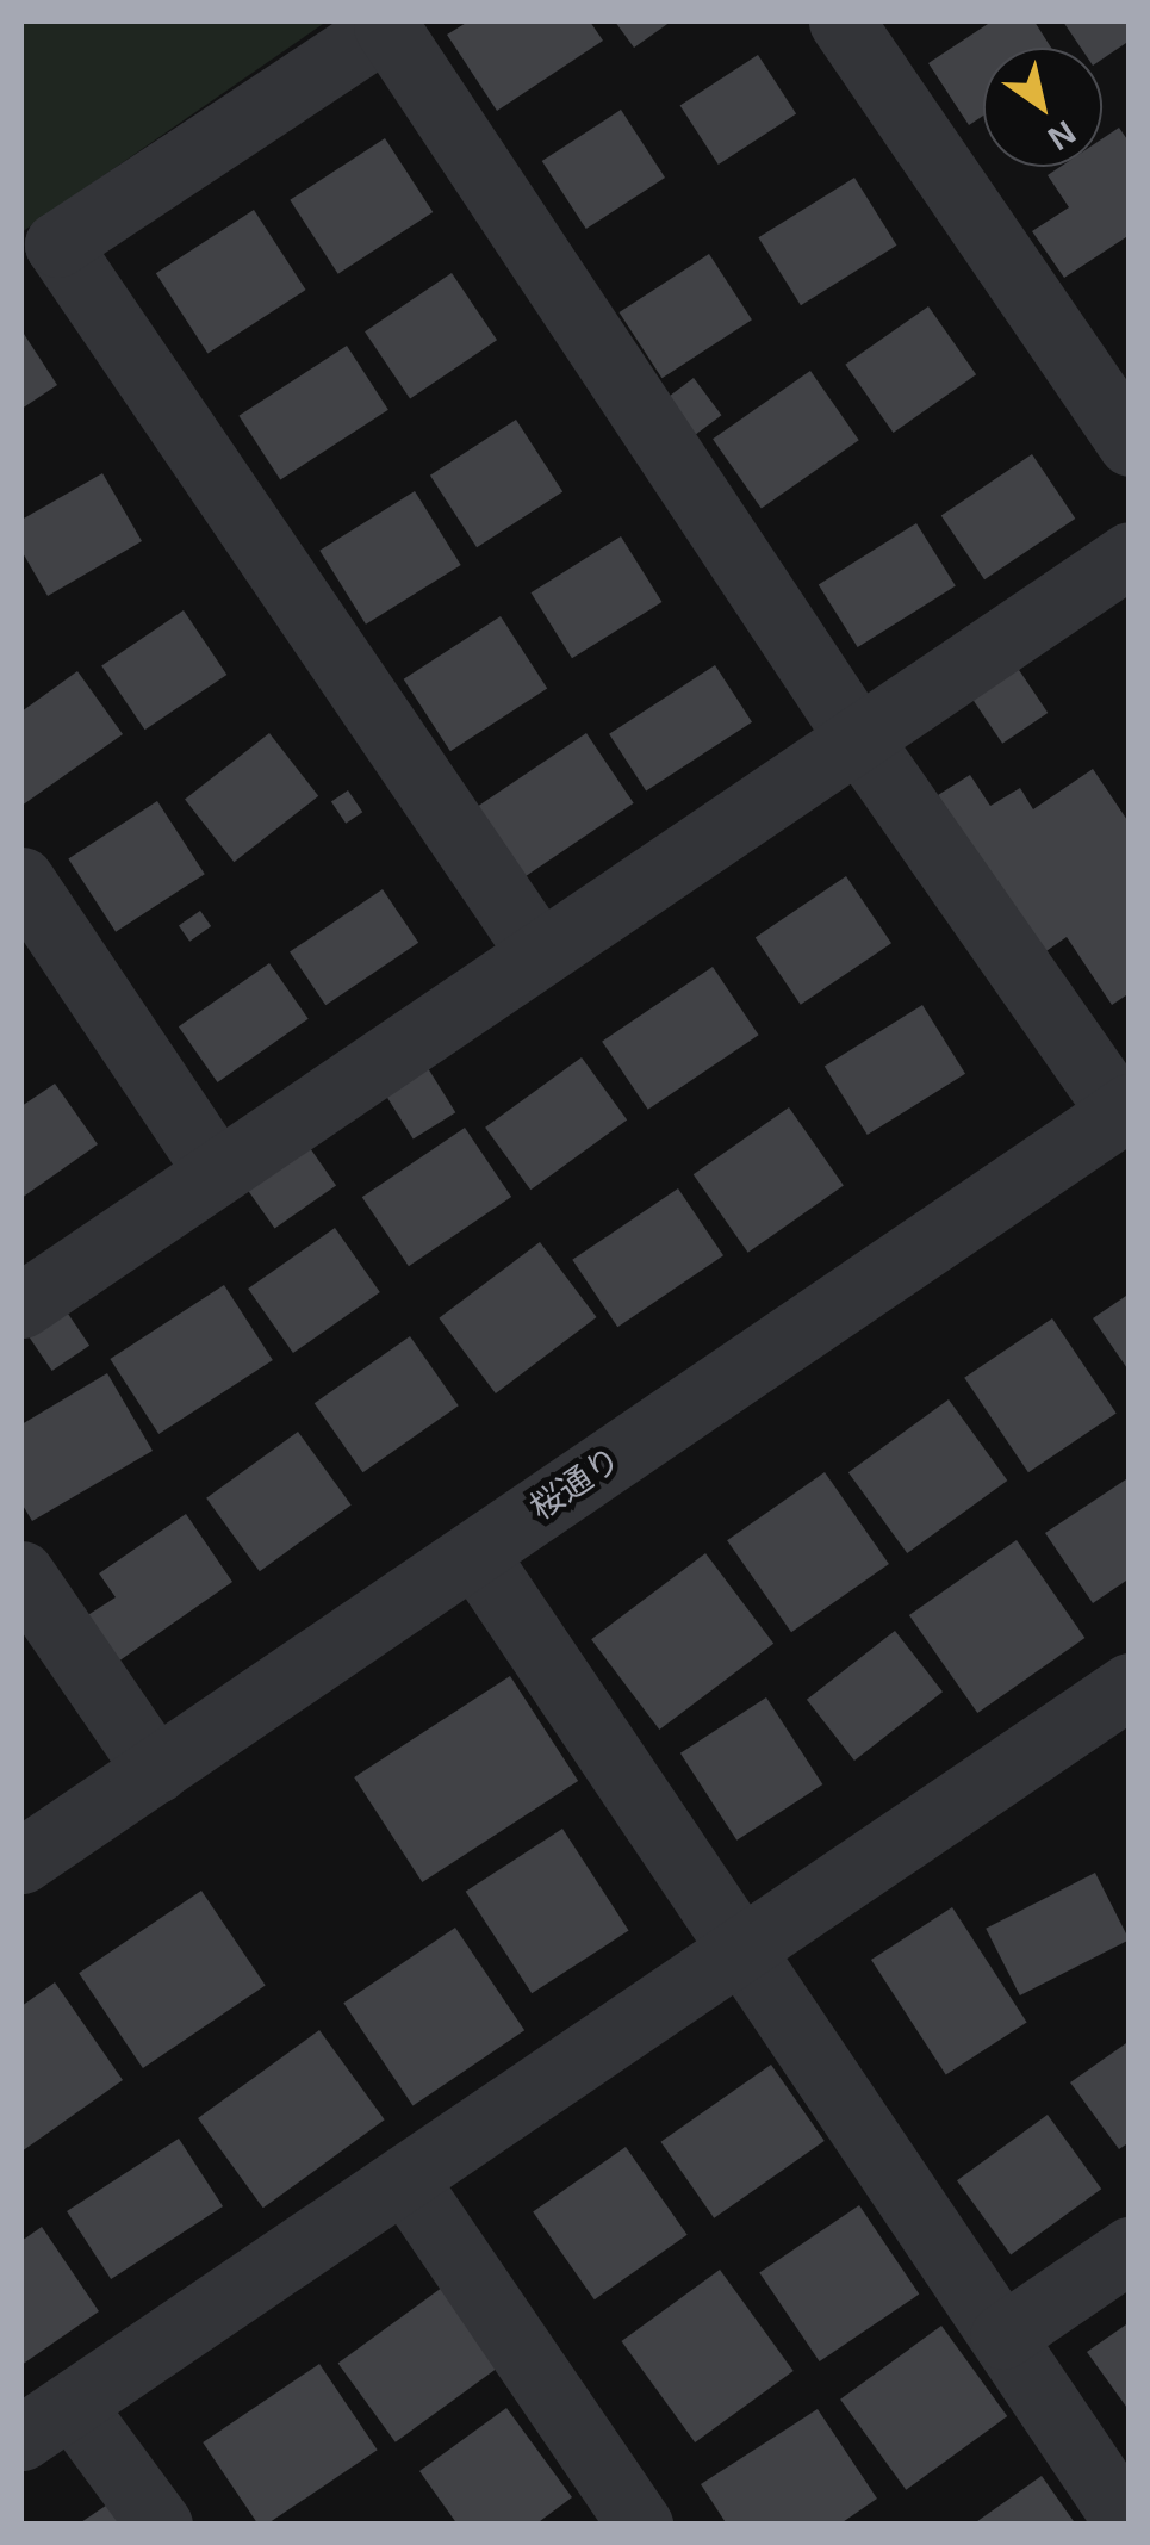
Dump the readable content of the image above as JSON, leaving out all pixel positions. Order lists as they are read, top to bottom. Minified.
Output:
{"streets":{"street":["桜通り"]},"north":"bottom right"}
